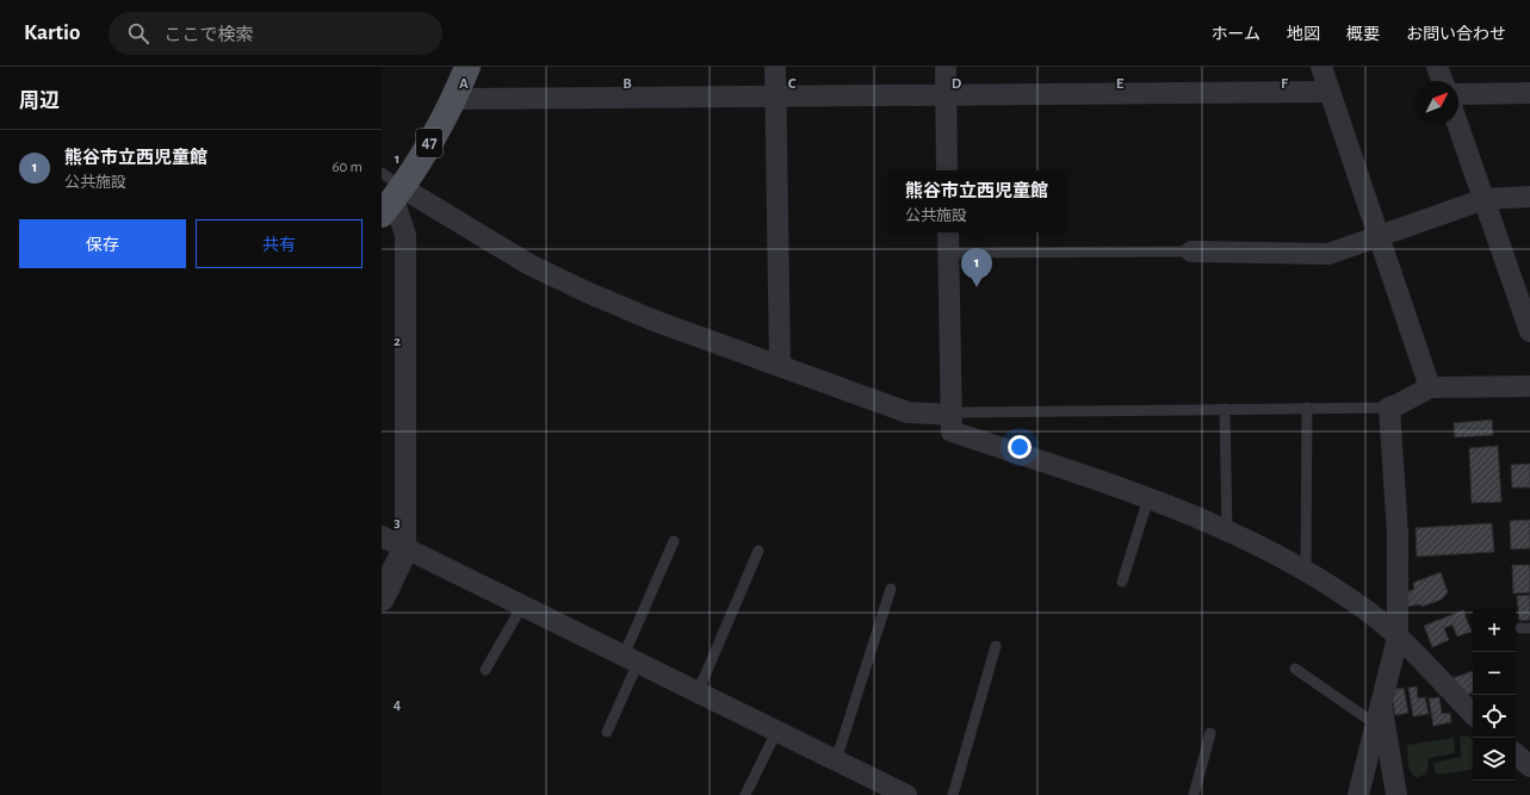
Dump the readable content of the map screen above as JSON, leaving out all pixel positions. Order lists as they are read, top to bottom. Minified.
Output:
{"streets":{"main road":["47"]},"north":"top right","page":{"header":"Kartio","search":"ここで検索","nav":["ホーム","地図","概要","お問い合わせ"],"heading":"周辺","list":[{"mark":"1","name":"熊谷市立西児童館","note":"公共施設","value":"60 m"}],"popup":["熊谷市立西児童館","公共施設"],"buttons":["保存","共有"],"pins":"1","map_buttons":["+","−"]},"grid":{"columns":["A","B","C","D","E","F"],"rows":["1","2","3","4"]}}
